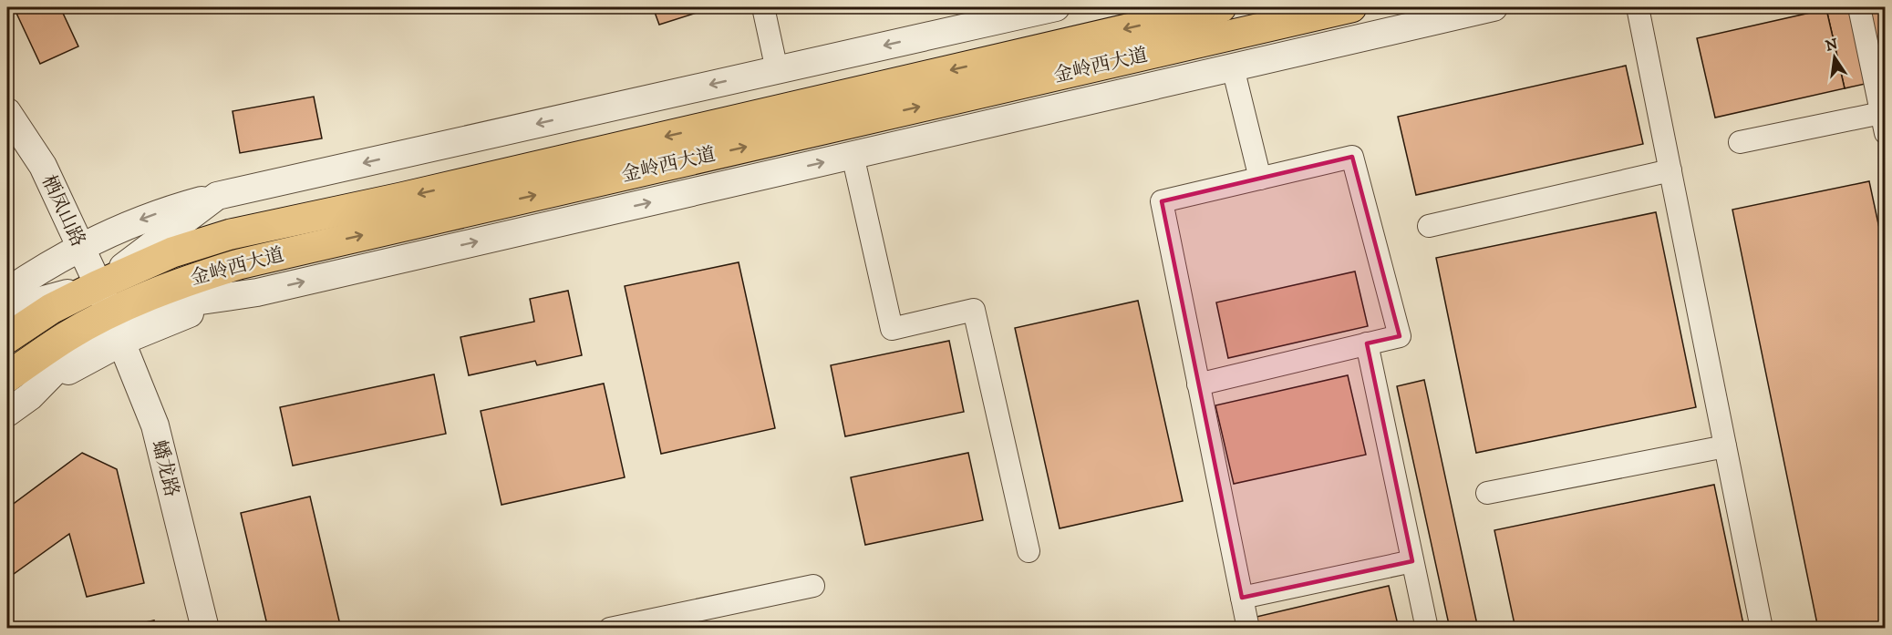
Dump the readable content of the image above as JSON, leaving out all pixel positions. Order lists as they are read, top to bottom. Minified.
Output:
{"streets":{"main road":["金岭西大道"],"street":["栖凤山路","蟠龙路"]},"crossings":[["金岭西大道","栖凤山路"],["金岭西大道","蟠龙路"],["栖凤山路","蟠龙路"]],"north":"top"}
